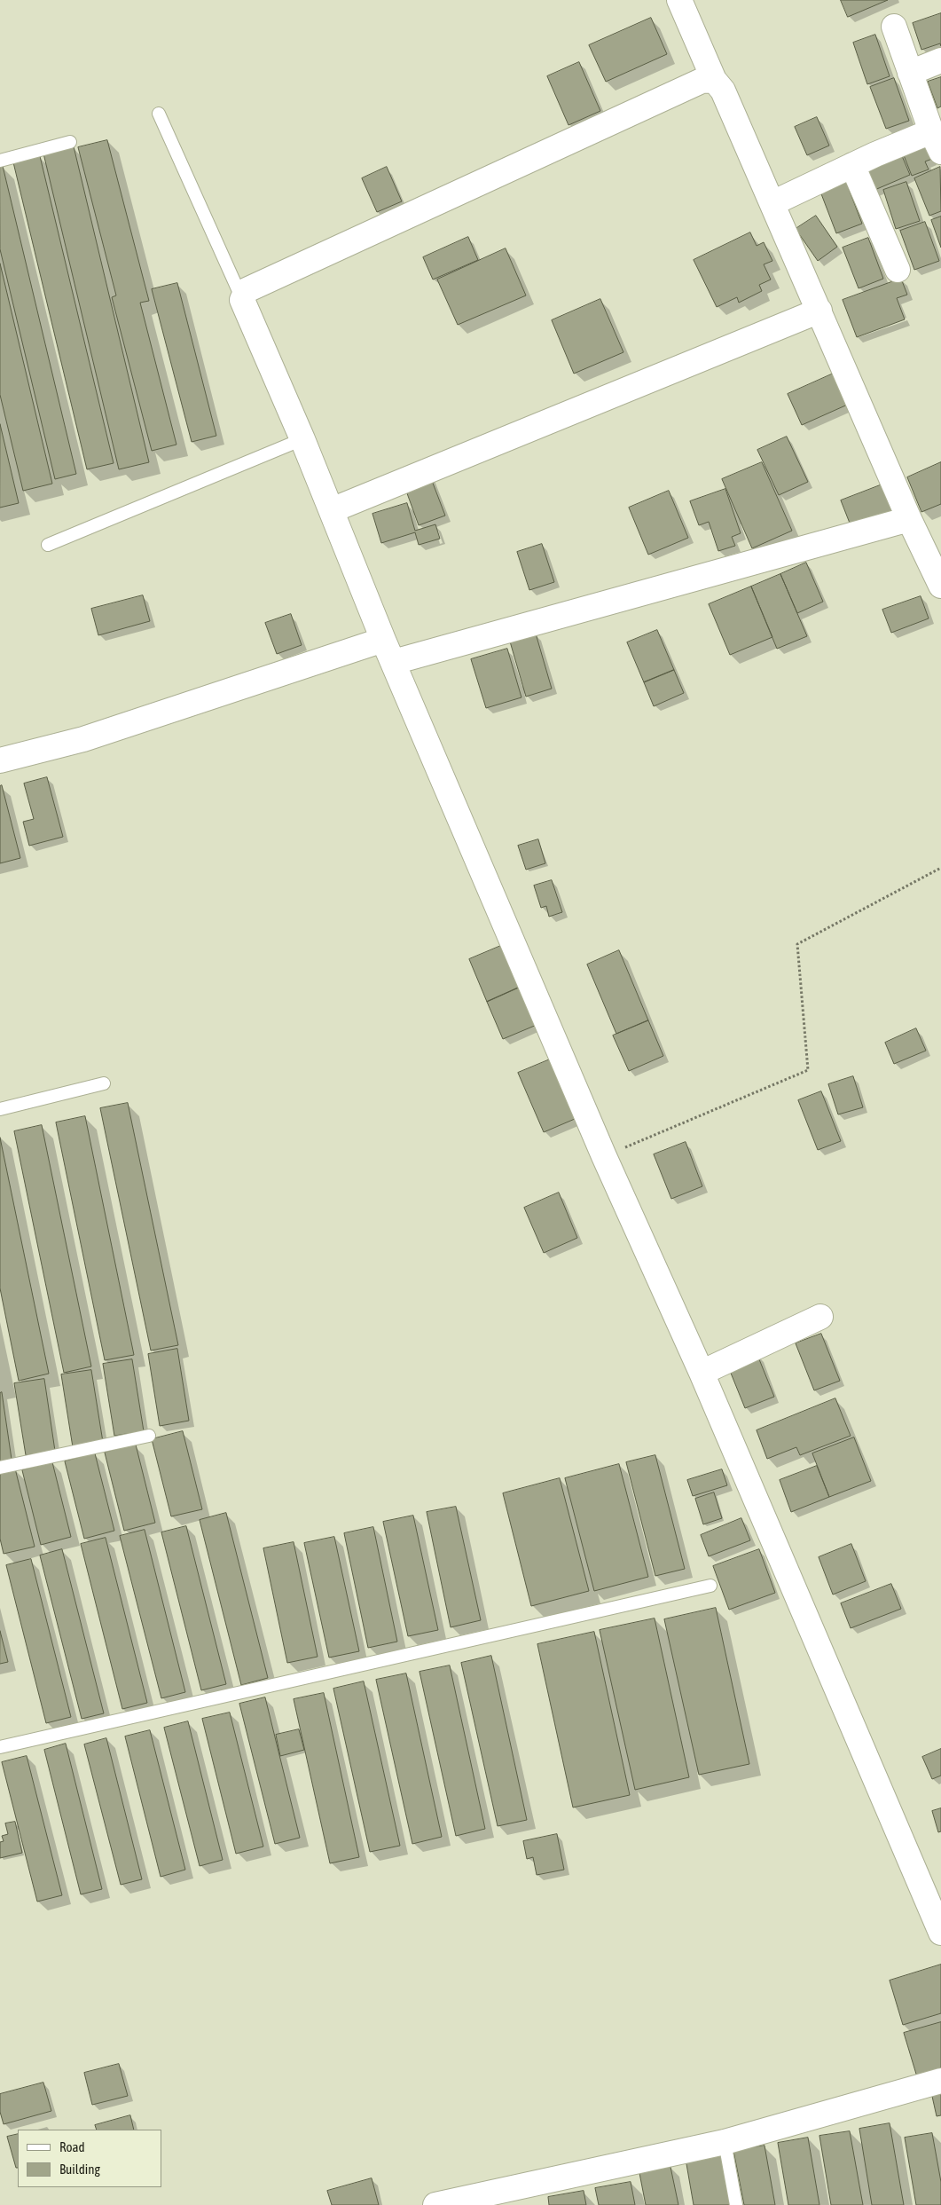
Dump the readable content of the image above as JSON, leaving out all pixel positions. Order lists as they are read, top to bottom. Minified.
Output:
{"legend":["Road","Building"]}
